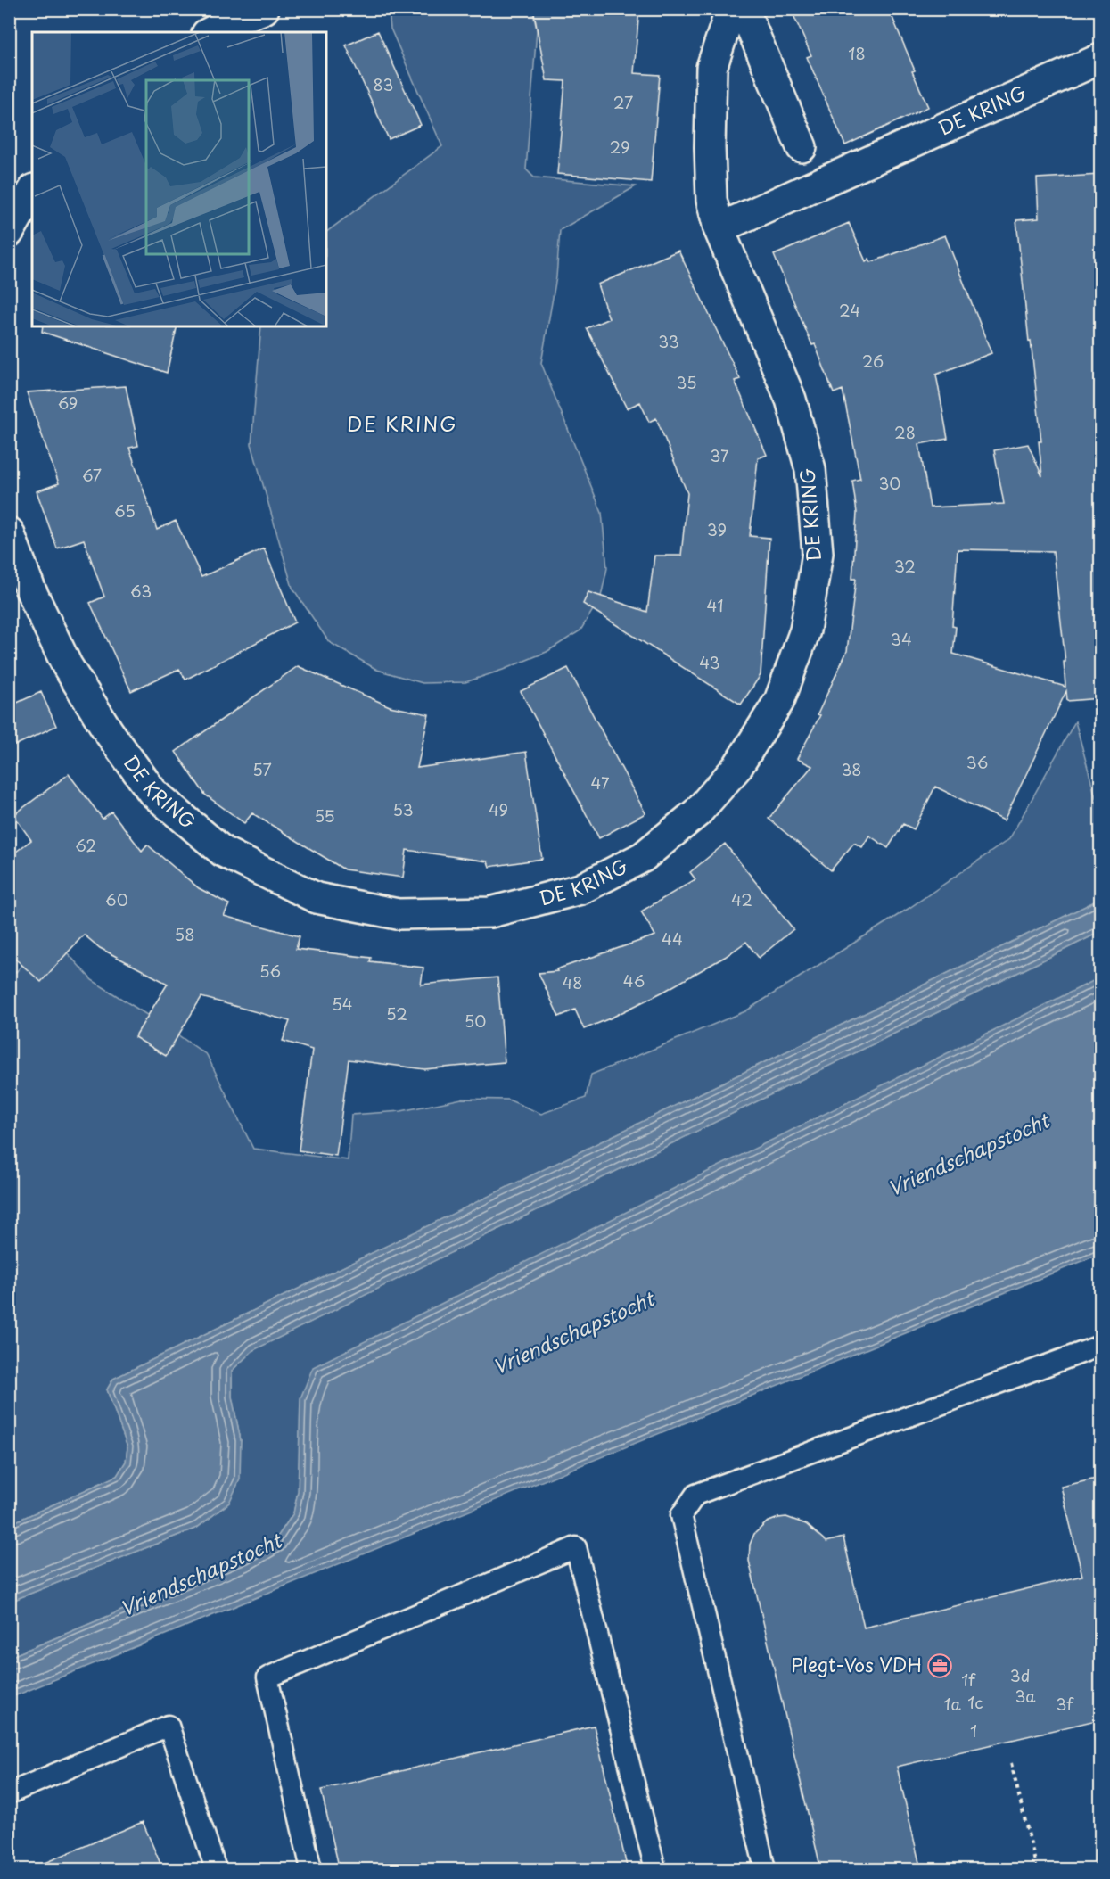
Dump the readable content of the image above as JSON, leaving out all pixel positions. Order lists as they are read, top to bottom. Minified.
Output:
{"streets":{"street":["DE KRING"]},"districts":["DE KRING"],"water":["Vriendschapstocht"],"places":{"office":["Plegt-Vos VDH"]},"house_numbers":["18","83","27","29","24","33","26","35","69","28","37","67","30","65","39","32","63","41","34","43","36","57","38","47","53","49","55","62","60","42","58","44","56","46","48","54","52","50","3d","1f","3a","1c","1a","3f","1"]}
